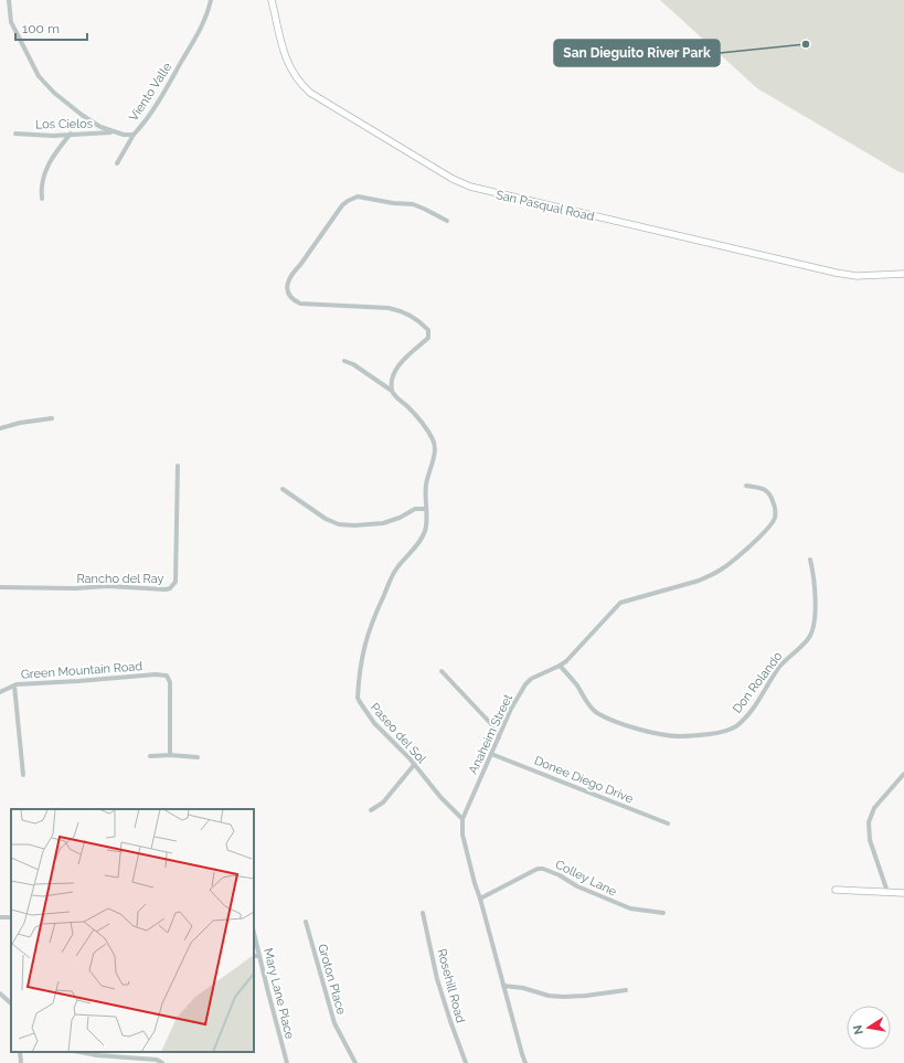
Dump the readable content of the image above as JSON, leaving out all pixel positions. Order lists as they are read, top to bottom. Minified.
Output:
{"streets":{"main road":["San Pasqual Road"],"street":["Viento Valle","Los Cielos","Rancho del Ray","Green Mountain Road","Don Rolando","Paseo del Sol","Anaheim Street","Donee Diego Drive","Colley Lane","Groton Place","Rosehill Road","Mary Lane Place"]},"crossings":[["Viento Valle","Los Cielos"],["Don Rolando","Anaheim Street"],["Paseo del Sol","Anaheim Street"],["Anaheim Street","Donee Diego Drive"],["Anaheim Street","Colley Lane"]],"places":["San Dieguito River Park"],"scale_bar":"100 m","north":"left"}
